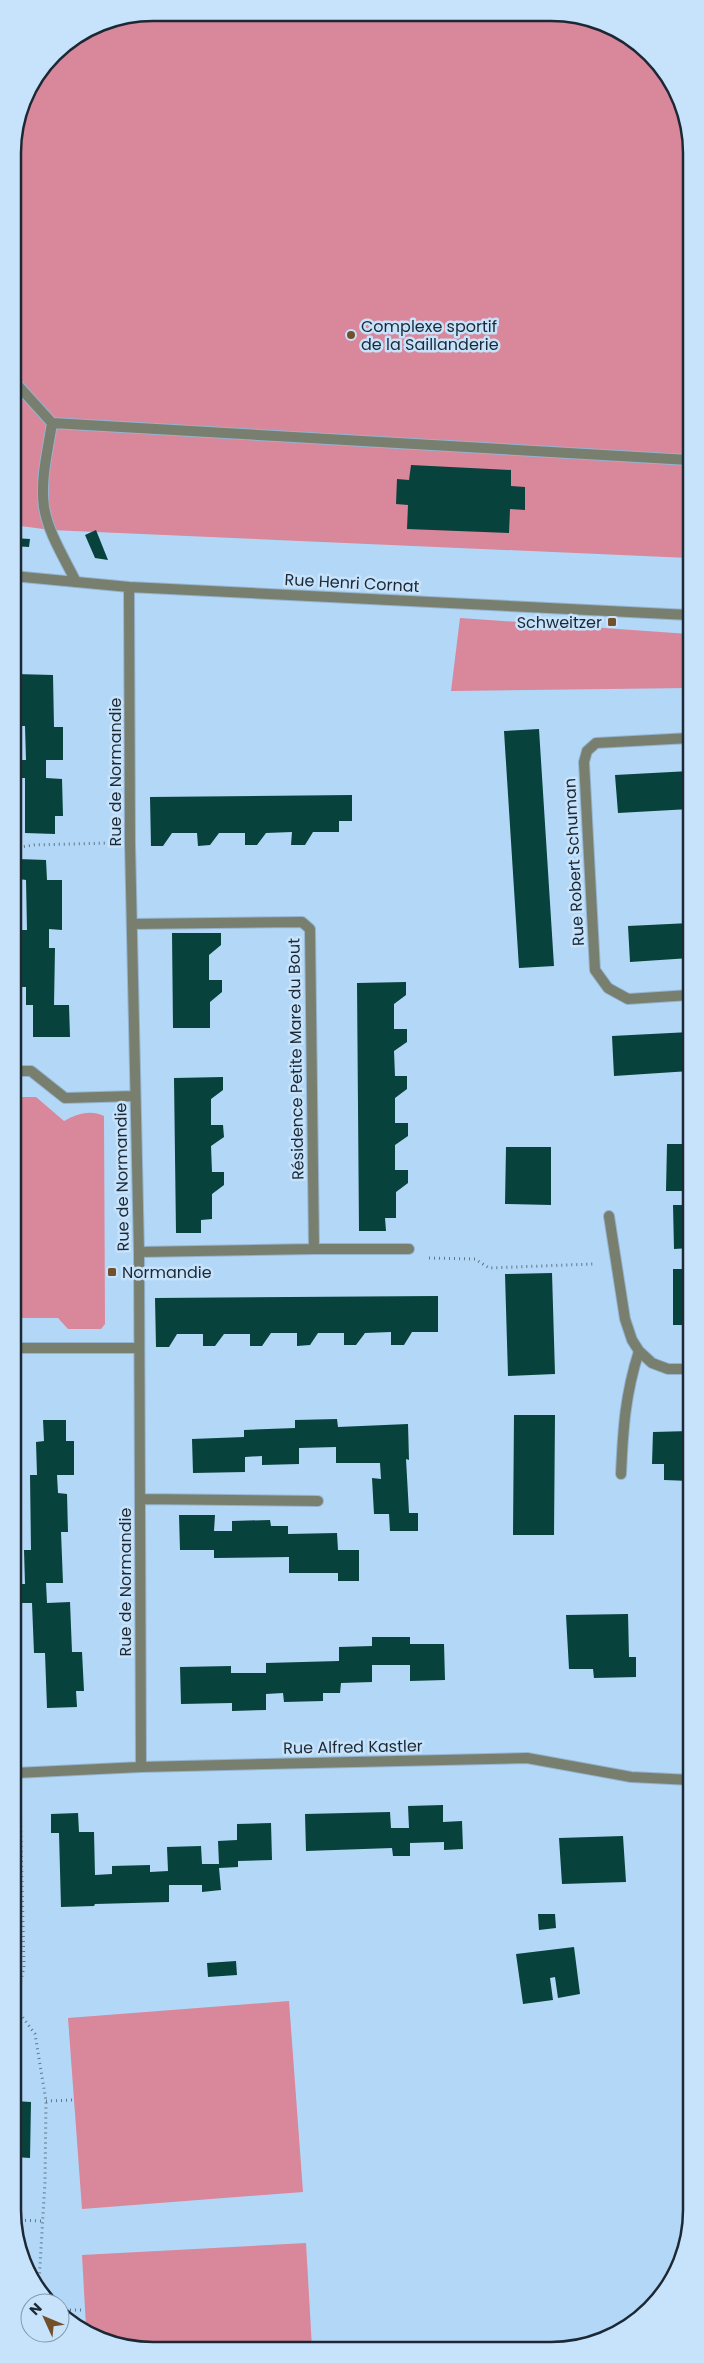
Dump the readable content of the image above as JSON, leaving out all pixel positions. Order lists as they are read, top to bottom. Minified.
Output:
{"streets":{"street":["Rue Henri Cornat","Rue de Normandie","Rue Robert Schuman","Résidence Petite Mare du Bout","Rue Alfred Kastler"]},"crossings":[["Rue Henri Cornat","Rue de Normandie"],["Rue de Normandie","Résidence Petite Mare du Bout"],["Rue de Normandie","Rue Alfred Kastler"]],"places":{"other":["Complexe sportif de la Saillanderie"],"transit":["Schweitzer","Normandie"]},"north":"top left"}
